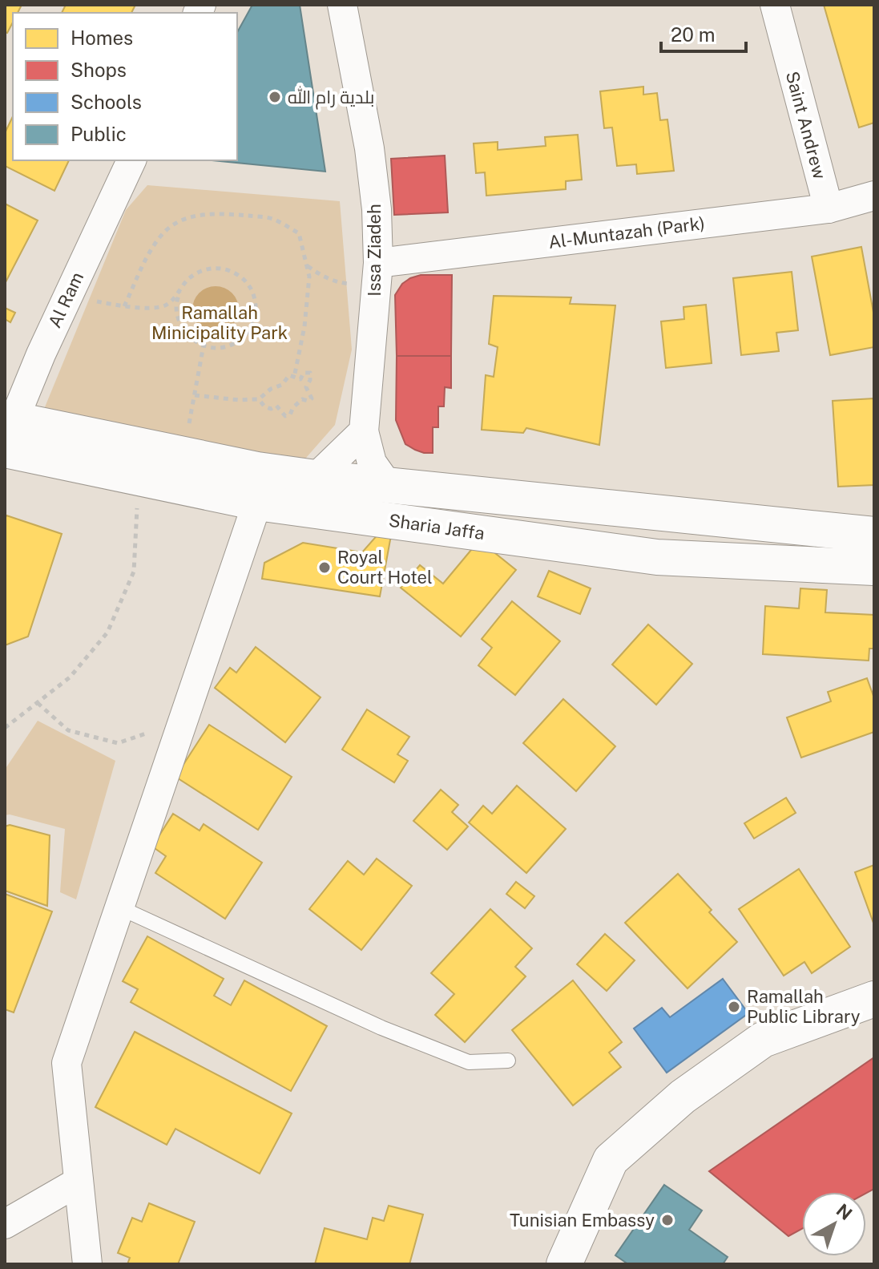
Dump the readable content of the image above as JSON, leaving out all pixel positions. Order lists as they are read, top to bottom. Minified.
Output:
{"streets":{"main road":["Sharia Jaffa"],"street":["Saint Andrew","Al-Muntazah (Park)","Issa Ziadeh","Al Ram"]},"crossings":[["Saint Andrew","Al-Muntazah (Park)"],["Al-Muntazah (Park)","Issa Ziadeh"],["Issa Ziadeh","Sharia Jaffa"],["Al Ram","Sharia Jaffa"]],"parks":["Ramallah Minicipality Park"],"places":["بلدية رام الله","Royal Court Hotel","Ramallah Public Library","Tunisian Embassy"],"legend":["Homes","Shops","Schools","Public"],"scale_bar":"20 m","north":"top right"}
